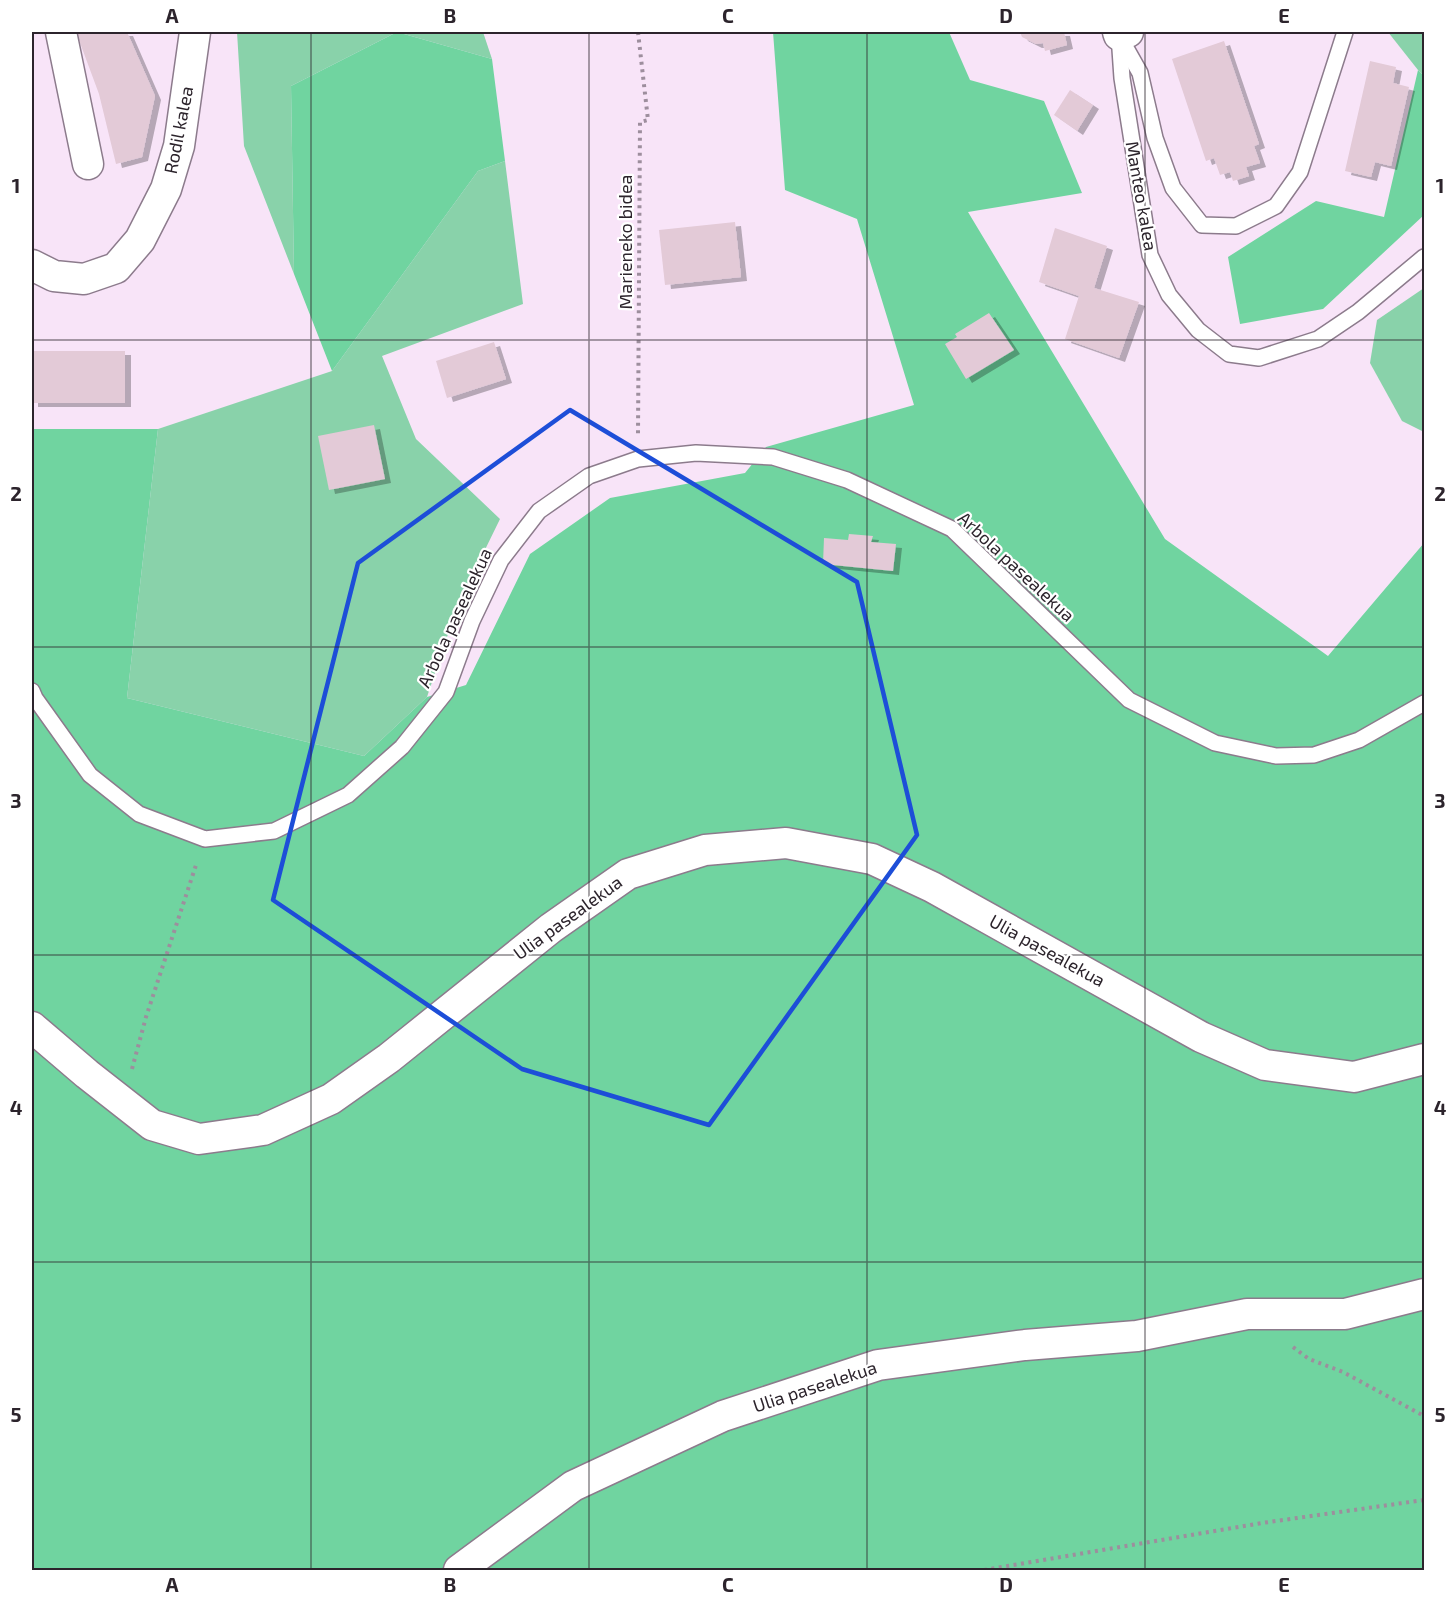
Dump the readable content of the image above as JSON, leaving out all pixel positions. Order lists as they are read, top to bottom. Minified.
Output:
{"streets":{"street":["Rodil kalea","Ulia pasealekua"],"lane":["Manteo kalea","Arbola pasealekua"],"path":["Marieneko bidea"]},"crossings":[["Marieneko bidea","Arbola pasealekua"]],"grid":{"columns":["A","B","C","D","E"],"rows":["1","2","3","4","5"]}}
